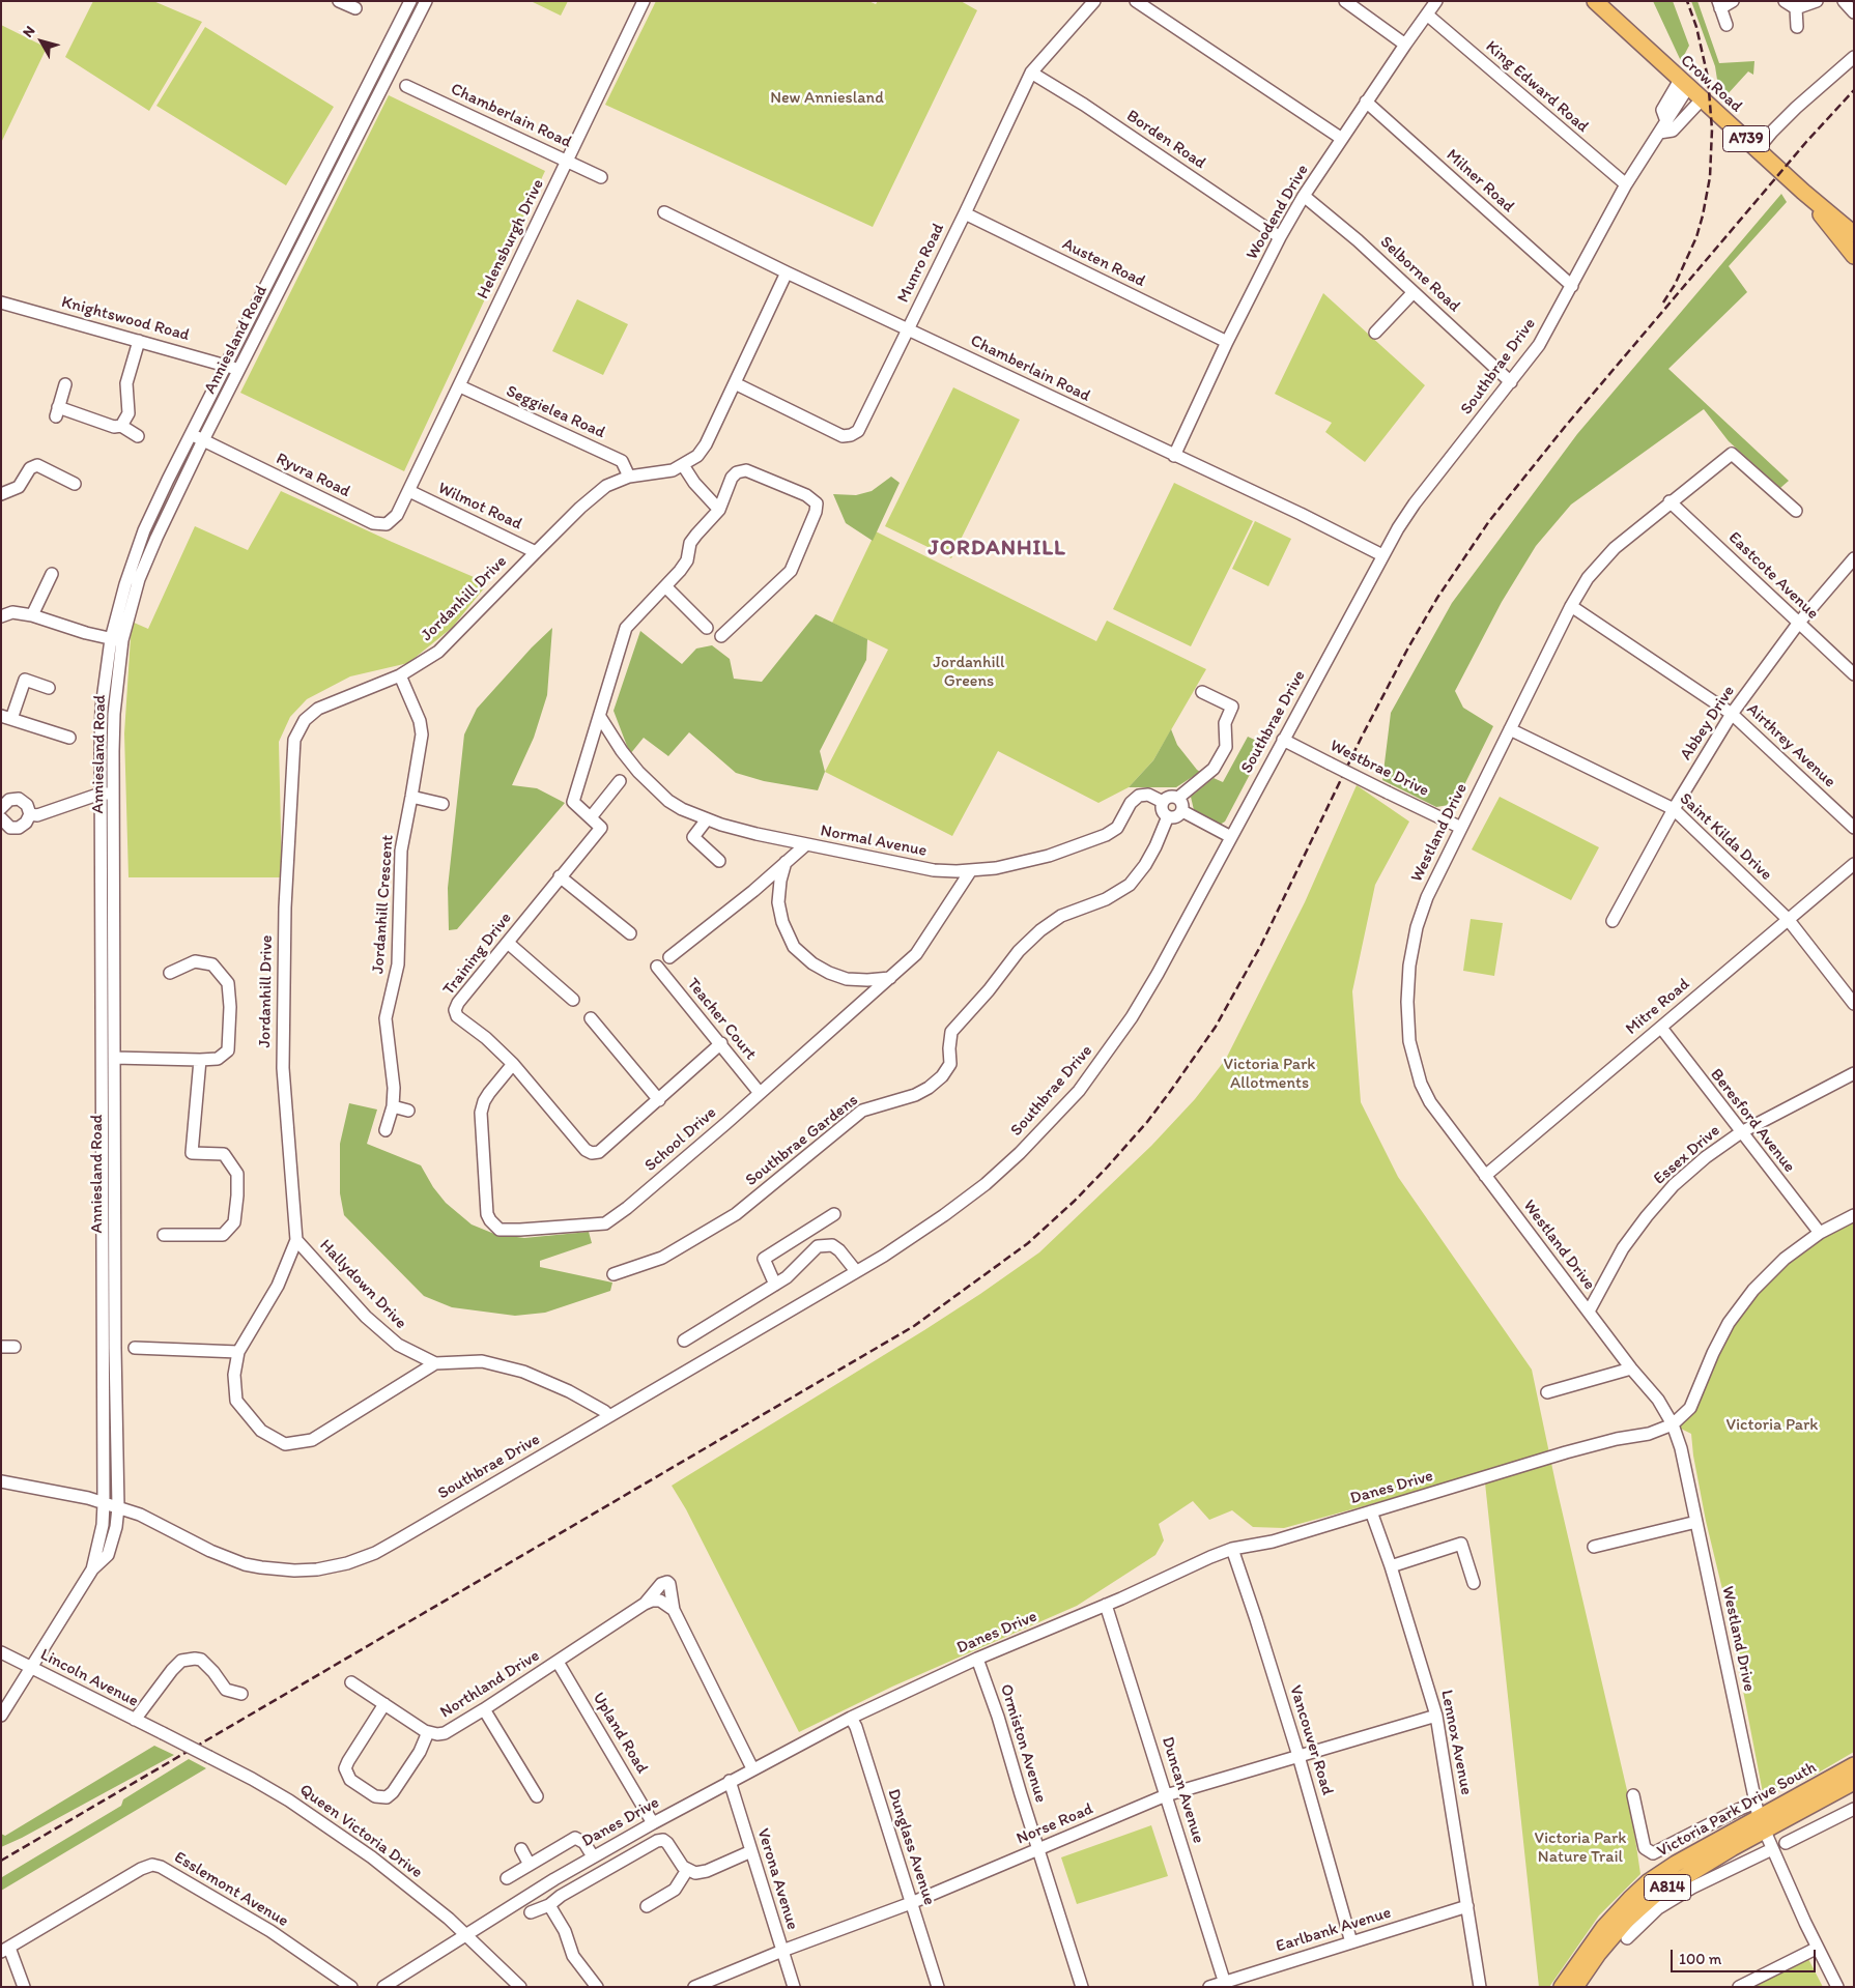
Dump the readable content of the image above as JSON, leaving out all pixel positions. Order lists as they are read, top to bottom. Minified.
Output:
{"streets":{"main road":["Crow Road","A739","Victoria Park Drive South","A814"],"street":["King Edward Road","Chamberlain Road","Borden Road","Milner Road","Woodend Drive","Helensburgh Drive","Munro Road","Austen Road","Selborne Road","Knightswood Road","Anniesland Road","Southbrae Drive","Seggielea Road","Ryvra Road","Wilmot Road","Eastcote Avenue","Jordanhill Drive","Abbey Drive","Airthrey Avenue","Westbrae Drive","Westland Drive","Saint Kilda Drive","Normal Avenue","Jordanhill Crescent","Training Drive","Mitre Road","Teacher Court","Beresford Avenue","School Drive","Southbrae Gardens","Essex Drive","Hallydown Drive","Danes Drive","Lincoln Avenue","Northland Drive","Upland Road","Vancouver Road","Lennox Avenue","Ormiston Avenue","Duncan Avenue","Norse Road","Queen Victoria Drive","Dunglass Avenue","Verona Avenue","Esslemont Avenue","Earlbank Avenue"]},"crossings":[["Crow Road","Southbrae Drive"],["King Edward Road","Woodend Drive"],["King Edward Road","Southbrae Drive"],["Chamberlain Road","Woodend Drive"],["Chamberlain Road","Helensburgh Drive"],["Chamberlain Road","Munro Road"],["Chamberlain Road","Southbrae Drive"],["Chamberlain Road","Jordanhill Drive"],["Borden Road","Woodend Drive"],["Borden Road","Munro Road"],["Milner Road","Woodend Drive"],["Milner Road","Southbrae Drive"],["Woodend Drive","Austen Road"],["Woodend Drive","Selborne Road"],["Helensburgh Drive","Seggielea Road"],["Helensburgh Drive","Ryvra Road"],["Helensburgh Drive","Wilmot Road"],["Munro Road","Austen Road"],["Munro Road","Jordanhill Drive"],["Selborne Road","Southbrae Drive"],["Knightswood Road","Anniesland Road"],["Anniesland Road","Southbrae Drive"],["Anniesland Road","Ryvra Road"],["Anniesland Road","Lincoln Avenue"],["Southbrae Drive","Westbrae Drive"],["Southbrae Drive","Hallydown Drive"],["Seggielea Road","Jordanhill Drive"],["Ryvra Road","Wilmot Road"],["Wilmot Road","Jordanhill Drive"],["Eastcote Avenue","Abbey Drive"],["Eastcote Avenue","Westland Drive"],["Jordanhill Drive","Jordanhill Crescent"],["Jordanhill Drive","Hallydown Drive"],["Abbey Drive","Airthrey Avenue"],["Abbey Drive","Saint Kilda Drive"],["Airthrey Avenue","Westland Drive"],["Westbrae Drive","Westland Drive"],["Westland Drive","Saint Kilda Drive"],["Westland Drive","Mitre Road"],["Westland Drive","Essex Drive"],["Westland Drive","Danes Drive"],["Westland Drive","Victoria Park Drive South"],["Saint Kilda Drive","Mitre Road"],["Normal Avenue","School Drive"],["Normal Avenue","Southbrae Gardens"],["Training Drive","Teacher Court"],["Training Drive","School Drive"],["Mitre Road","Beresford Avenue"],["Teacher Court","School Drive"],["Beresford Avenue","Essex Drive"],["Beresford Avenue","Danes Drive"],["Danes Drive","Northland Drive"],["Danes Drive","Upland Road"],["Danes Drive","Vancouver Road"],["Danes Drive","Lennox Avenue"],["Danes Drive","Ormiston Avenue"],["Danes Drive","Duncan Avenue"],["Danes Drive","Queen Victoria Drive"],["Danes Drive","Dunglass Avenue"],["Danes Drive","Verona Avenue"],["Lincoln Avenue","Queen Victoria Drive"],["Northland Drive","Upland Road"],["Vancouver Road","Norse Road"],["Vancouver Road","Earlbank Avenue"],["Lennox Avenue","Norse Road"],["Lennox Avenue","Earlbank Avenue"],["Ormiston Avenue","Norse Road"],["Duncan Avenue","Norse Road"],["Duncan Avenue","Earlbank Avenue"],["Norse Road","Dunglass Avenue"],["Norse Road","Verona Avenue"]],"districts":["JORDANHILL"],"parks":["New Anniesland","Jordanhill Greens","Victoria Park Allotments","Victoria Park","Victoria Park Nature Trail"],"scale_bar":"100 m","north":"top left"}
